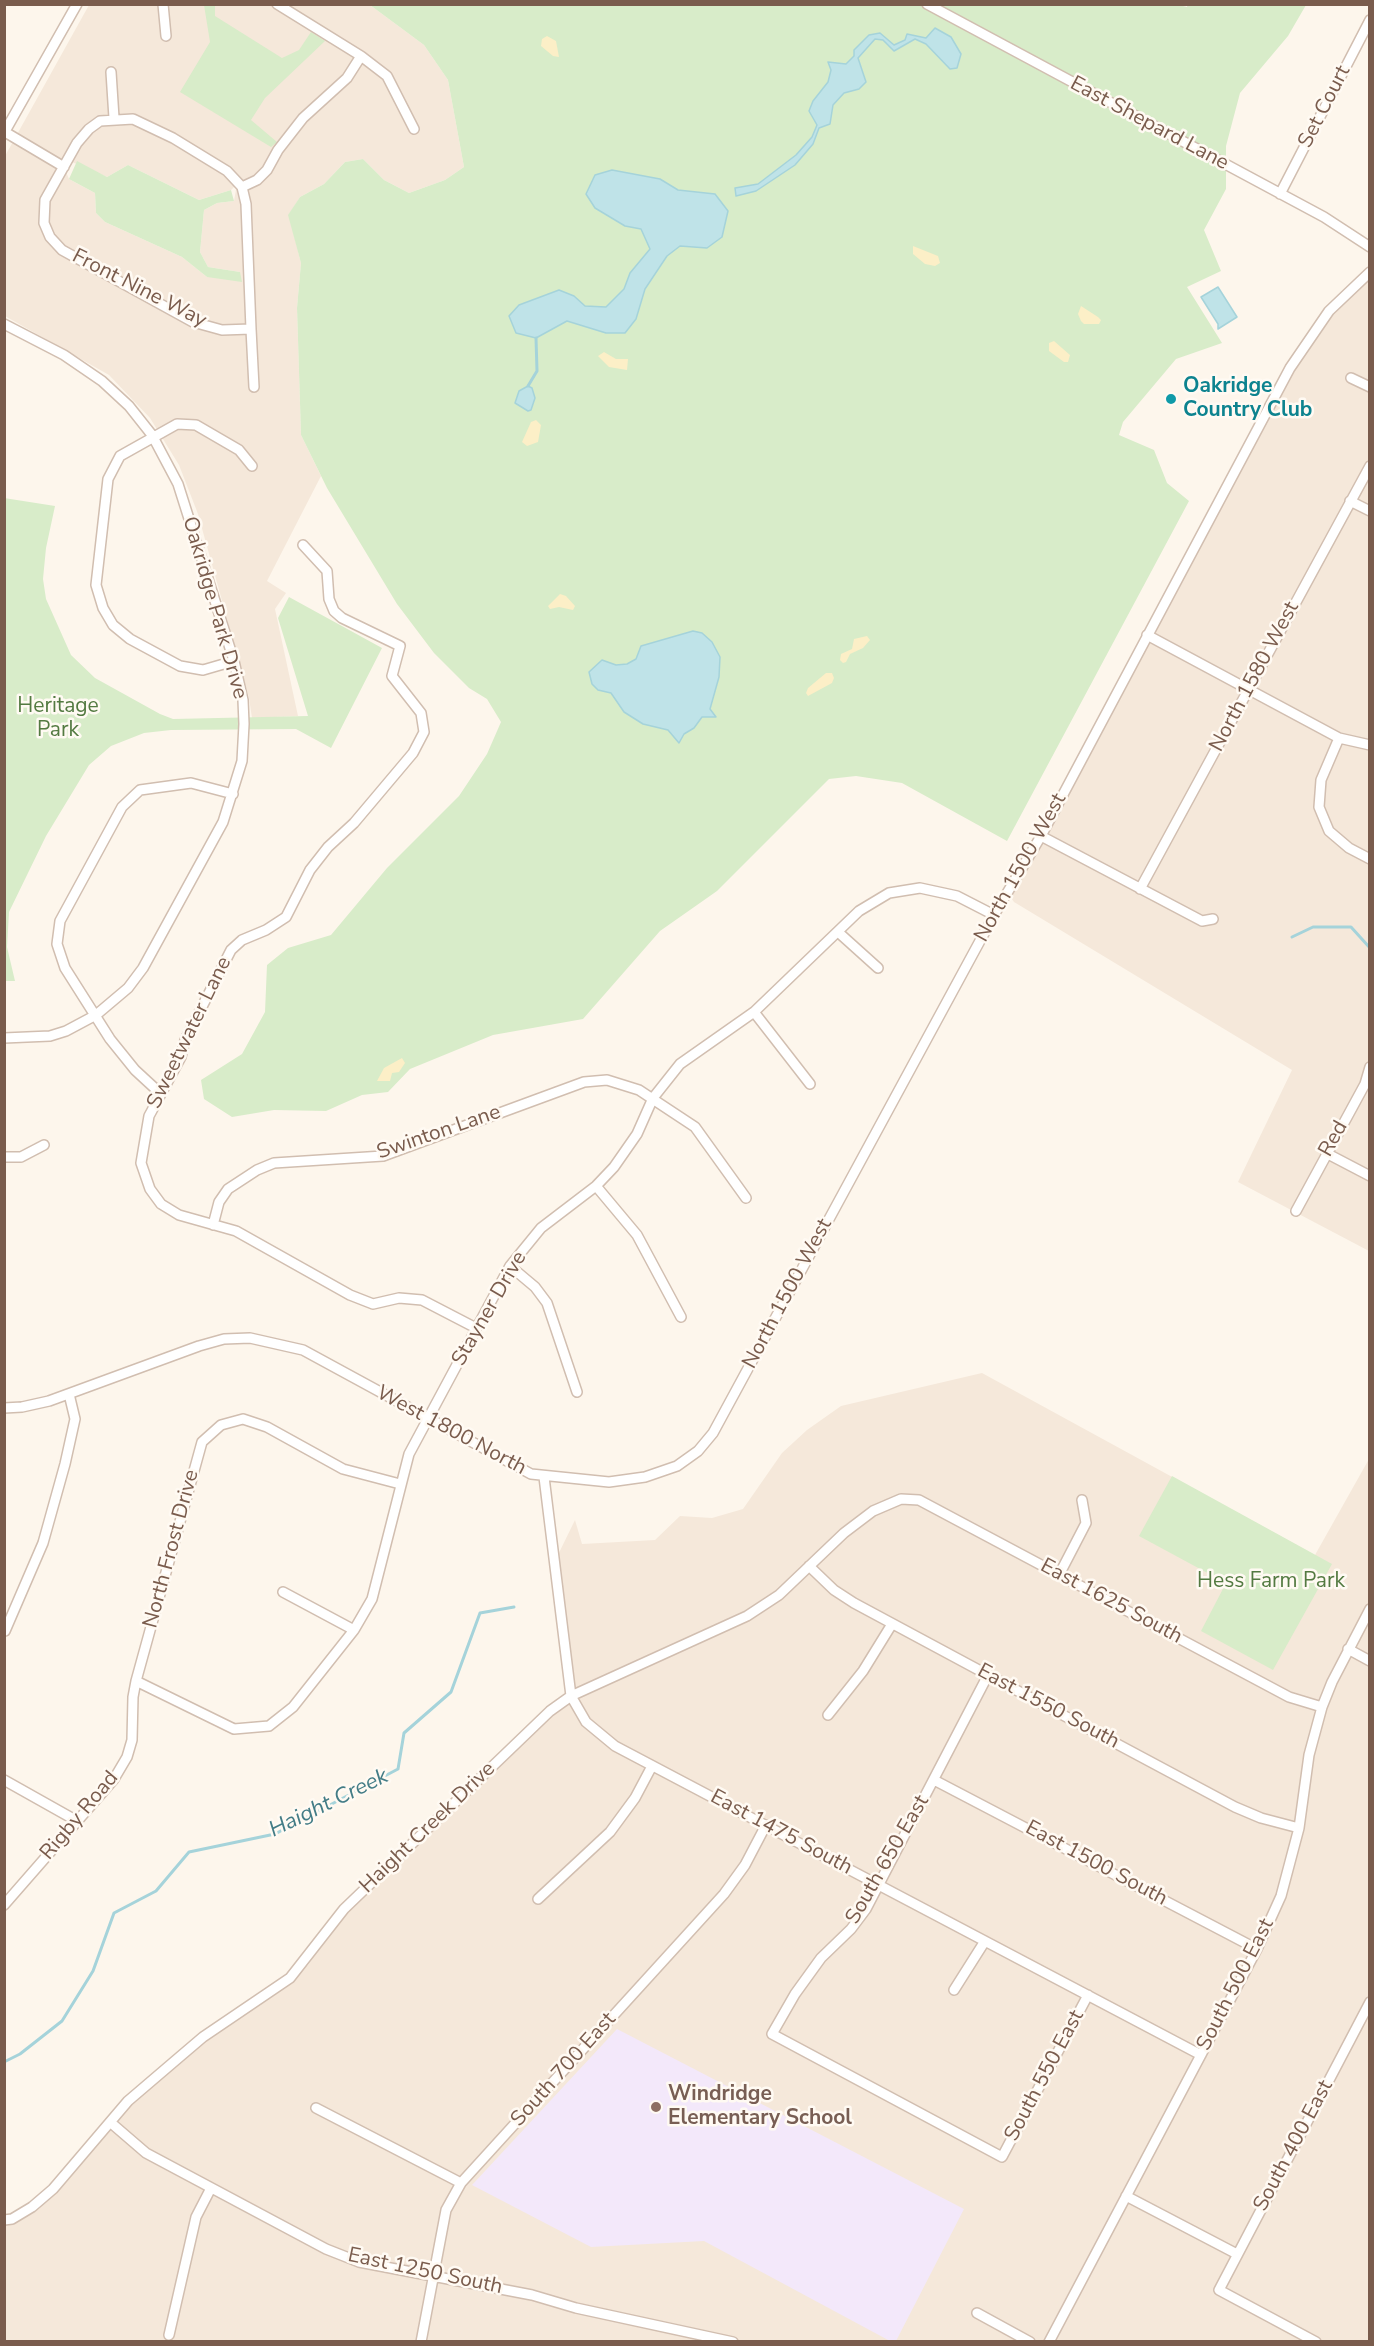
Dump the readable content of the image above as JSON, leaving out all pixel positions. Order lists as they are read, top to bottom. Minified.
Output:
{"streets":{"street":["Set Court","East Shepard Lane","Front Nine Way","Oakridge Park Drive","North 1580 West","North 1500 West","Sweetwater Lane","Swinton Lane","Red","Stayner Drive","West 1800 North","North Frost Drive","East 1625 South","East 1550 South","Rigby Road","Haight Creek Drive","East 1475 South","South 650 East","East 1500 South","South 500 East","South 700 East","South 550 East","South 400 East","East 1250 South"]},"crossings":[["Set Court","East Shepard Lane"],["North 1500 West","Stayner Drive"],["North 1500 West","West 1800 North"],["Sweetwater Lane","Swinton Lane"],["Sweetwater Lane","Stayner Drive"],["Swinton Lane","Stayner Drive"],["Stayner Drive","West 1800 North"],["Stayner Drive","North Frost Drive"],["Stayner Drive","Rigby Road"],["West 1800 North","East 1475 South"],["North Frost Drive","Rigby Road"],["East 1625 South","Haight Creek Drive"],["East 1625 South","South 500 East"],["East 1550 South","Haight Creek Drive"],["East 1550 South","South 650 East"],["East 1550 South","South 500 East"],["Haight Creek Drive","East 1475 South"],["Haight Creek Drive","East 1250 South"],["East 1475 South","South 650 East"],["East 1475 South","South 500 East"],["East 1475 South","South 700 East"],["East 1475 South","South 550 East"],["South 650 East","East 1500 South"],["South 650 East","South 550 East"],["East 1500 South","South 500 East"],["South 700 East","East 1250 South"]],"water":["Haight Creek"],"parks":["Heritage Park","Hess Farm Park"],"places":["Oakridge Country Club","Windridge Elementary School"]}
